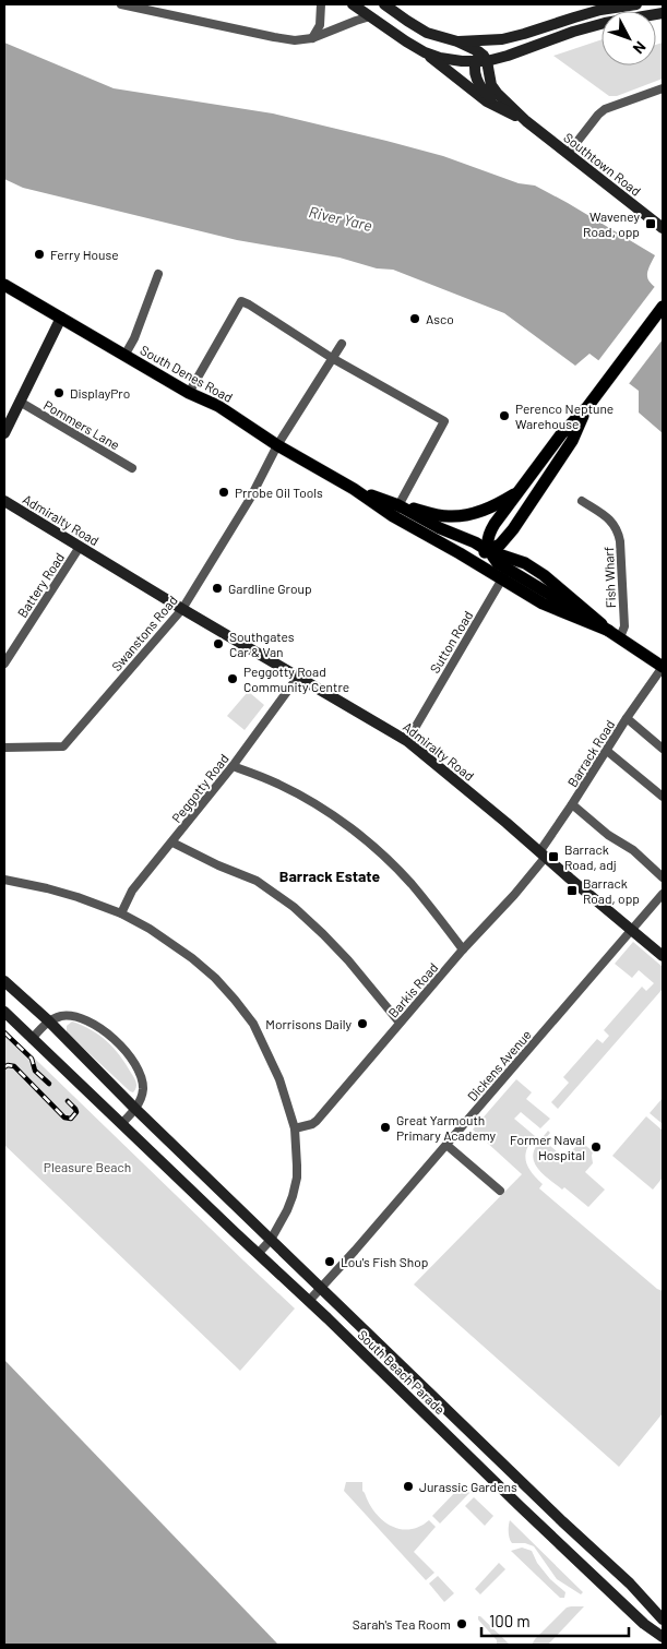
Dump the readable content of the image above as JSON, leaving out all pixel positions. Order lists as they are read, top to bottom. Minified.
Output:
{"streets":{"main road":["South Denes Road"],"street":["Southtown Road","Pommers Lane","Admiralty Road","Fish Wharf","Battery Road","Swanstons Road","Sutton Road","Barrack Road","Peggotty Road","Barkis Road","Dickens Avenue","South Beach Parade"]},"crossings":[["South Denes Road","Fish Wharf"],["South Denes Road","Swanstons Road"],["South Denes Road","Sutton Road"],["South Denes Road","Barrack Road"],["Admiralty Road","Battery Road"],["Admiralty Road","Swanstons Road"],["Admiralty Road","Sutton Road"],["Admiralty Road","Barrack Road"],["Admiralty Road","Peggotty Road"],["Admiralty Road","Barkis Road"],["Admiralty Road","Dickens Avenue"],["Barrack Road","Barkis Road"],["Dickens Avenue","South Beach Parade"]],"districts":["Barrack Estate"],"water":["River Yare"],"parks":["Pleasure Beach"],"places":{"transit":["Waveney Road, opp","Barrack Road, adj","Barrack Road, opp"],"other":["Ferry House","Asco","DisplayPro","Perenco Neptune Warehouse","Prrobe Oil Tools","Gardline Group","Southgates Car & Van","Peggotty Road Community Centre","Morrisons Daily","Great Yarmouth Primary Academy","Former Naval Hospital","Lou's Fish Shop","Jurassic Gardens","Sarah's Tea Room"]},"scale_bar":"100 m","north":"bottom right"}
